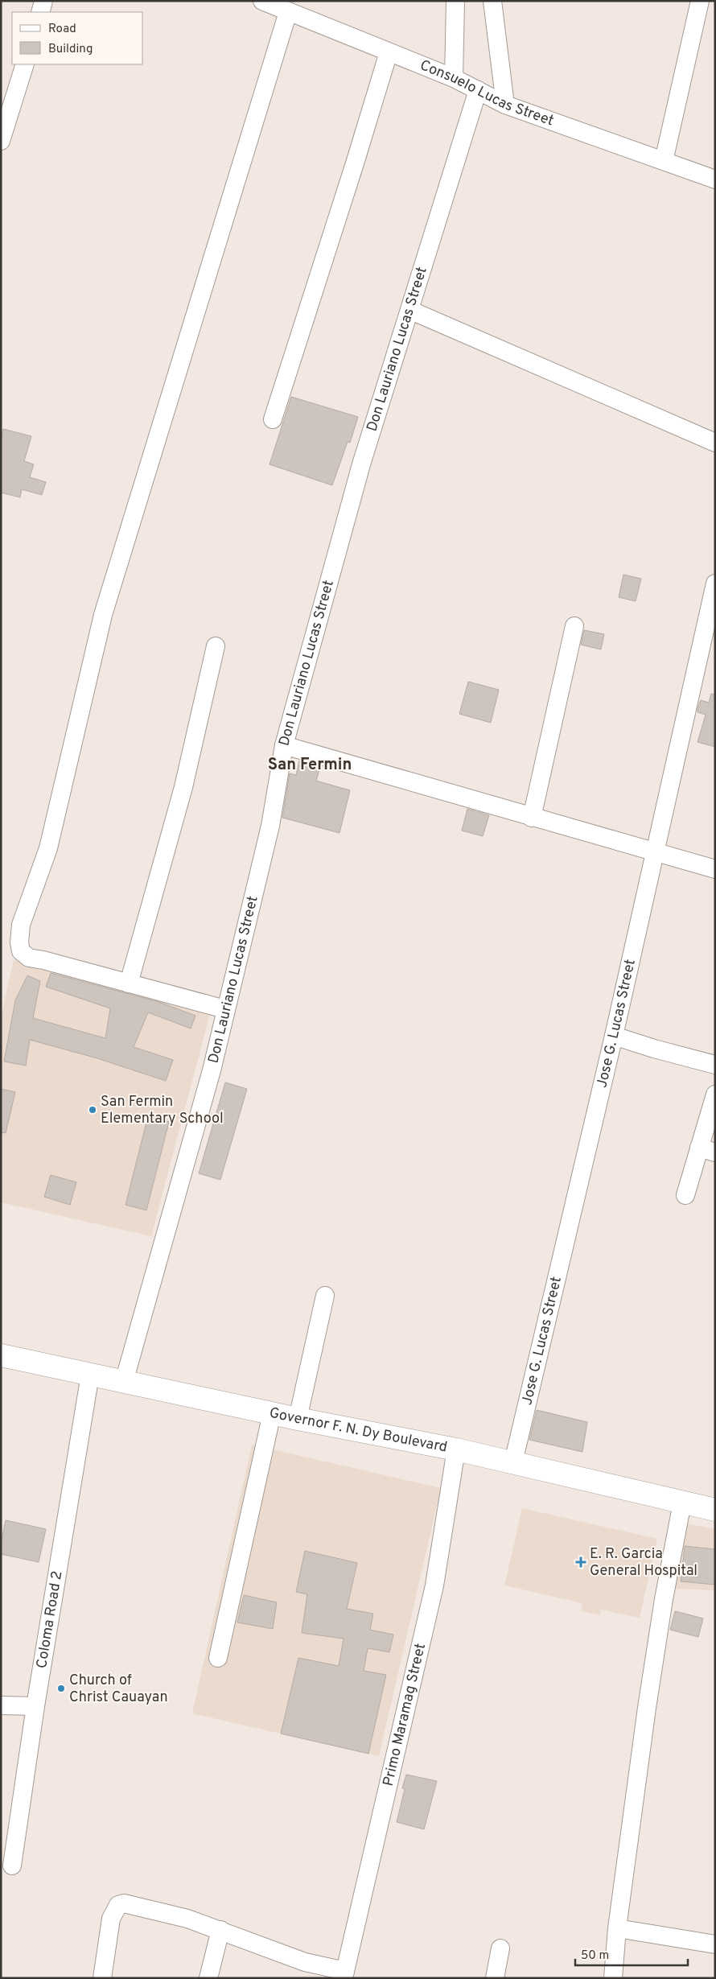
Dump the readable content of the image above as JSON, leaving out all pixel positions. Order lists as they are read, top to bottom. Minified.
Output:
{"streets":{"highway":["Governor F. N. Dy Boulevard"],"street":["Consuelo Lucas Street","Don Lauriano Lucas Street","Jose G. Lucas Street","Coloma Road 2","Primo Maramag Street"]},"crossings":[["Consuelo Lucas Street","Don Lauriano Lucas Street"],["Don Lauriano Lucas Street","Governor F. N. Dy Boulevard"],["Jose G. Lucas Street","Governor F. N. Dy Boulevard"],["Governor F. N. Dy Boulevard","Coloma Road 2"],["Governor F. N. Dy Boulevard","Primo Maramag Street"]],"districts":["San Fermin"],"places":{"other":["San Fermin Elementary School","Church of Christ Cauayan"],"health":["E. R. Garcia General Hospital"]},"legend":["Road","Building"],"scale_bar":"50 m"}
